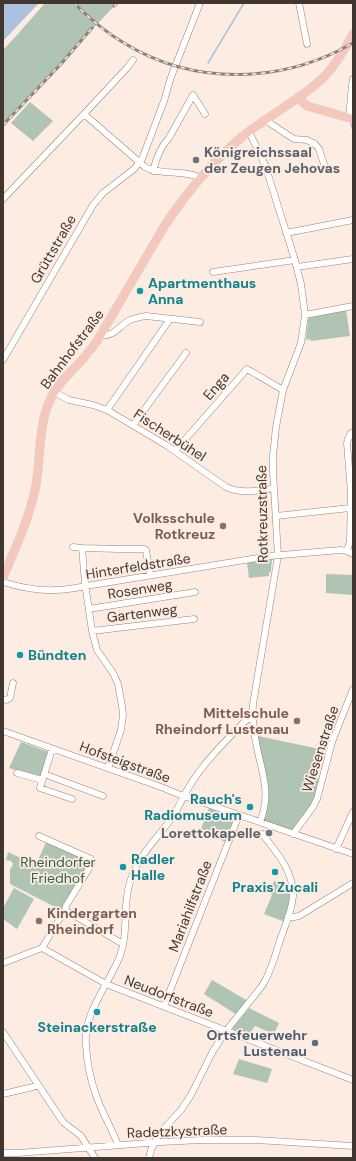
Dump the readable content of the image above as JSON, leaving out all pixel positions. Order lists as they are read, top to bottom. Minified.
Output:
{"streets":{"main road":["Bahnhofstraße"],"street":["Grüttstraße","Enga","Fischerbühel","Rotkreuzstraße","Hinterfeldstraße","Rosenweg","Gartenweg","Wiesenstraße","Hofsteigstraße","Mariahilfstraße","Neudorfstraße","Radetzkystraße"]},"crossings":[["Bahnhofstraße","Fischerbühel"],["Bahnhofstraße","Rotkreuzstraße"],["Enga","Fischerbühel"],["Enga","Rotkreuzstraße"],["Fischerbühel","Rotkreuzstraße"],["Rotkreuzstraße","Hinterfeldstraße"],["Rotkreuzstraße","Hofsteigstraße"],["Wiesenstraße","Hofsteigstraße"],["Hofsteigstraße","Mariahilfstraße"],["Mariahilfstraße","Neudorfstraße"]],"parks":["Rheindorfer Friedhof"],"places":["Königreichssaal der Zeugen Jehovas","Apartmenthaus Anna","Volksschule Rotkreuz","Bündten","Mittelschule Rheindorf Lustenau","Rauch's Radiomuseum","Lorettokapelle","Radler Halle","Praxis Zucali","Kindergarten Rheindorf","Steinackerstraße","Ortsfeuerwehr Lustenau"]}
